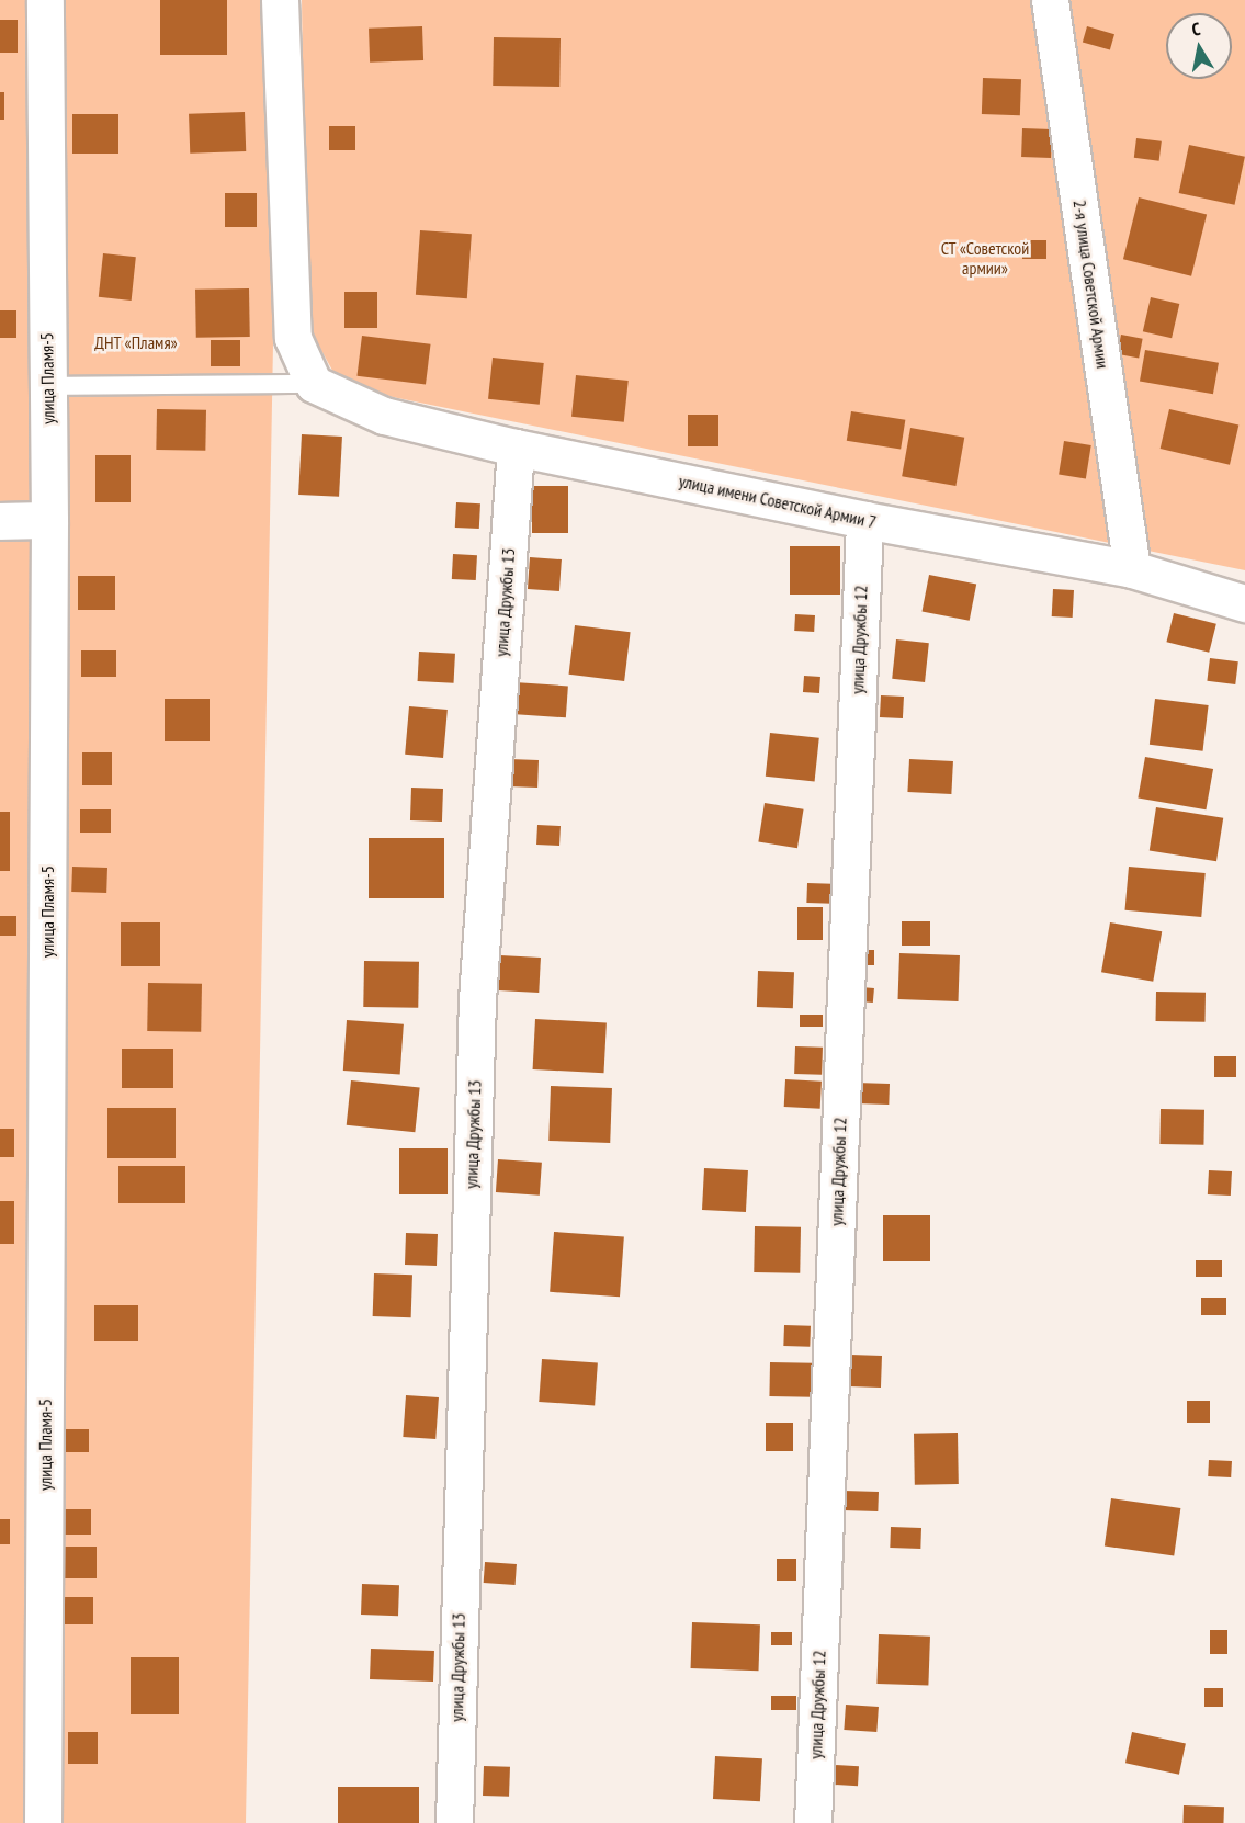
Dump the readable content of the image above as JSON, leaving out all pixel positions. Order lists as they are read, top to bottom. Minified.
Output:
{"streets":{"street":["2-я улица Советской Армии","улица Пламя-5","улица имени Советской Армии 7","улица Дружбы 13","улица Дружбы 12"]},"crossings":[["2-я улица Советской Армии","улица имени Советской Армии 7"],["улица имени Советской Армии 7","улица Дружбы 13"],["улица имени Советской Армии 7","улица Дружбы 12"]],"parks":["СТ «Советской армии»","ДНТ «Пламя»"],"north":"top"}
